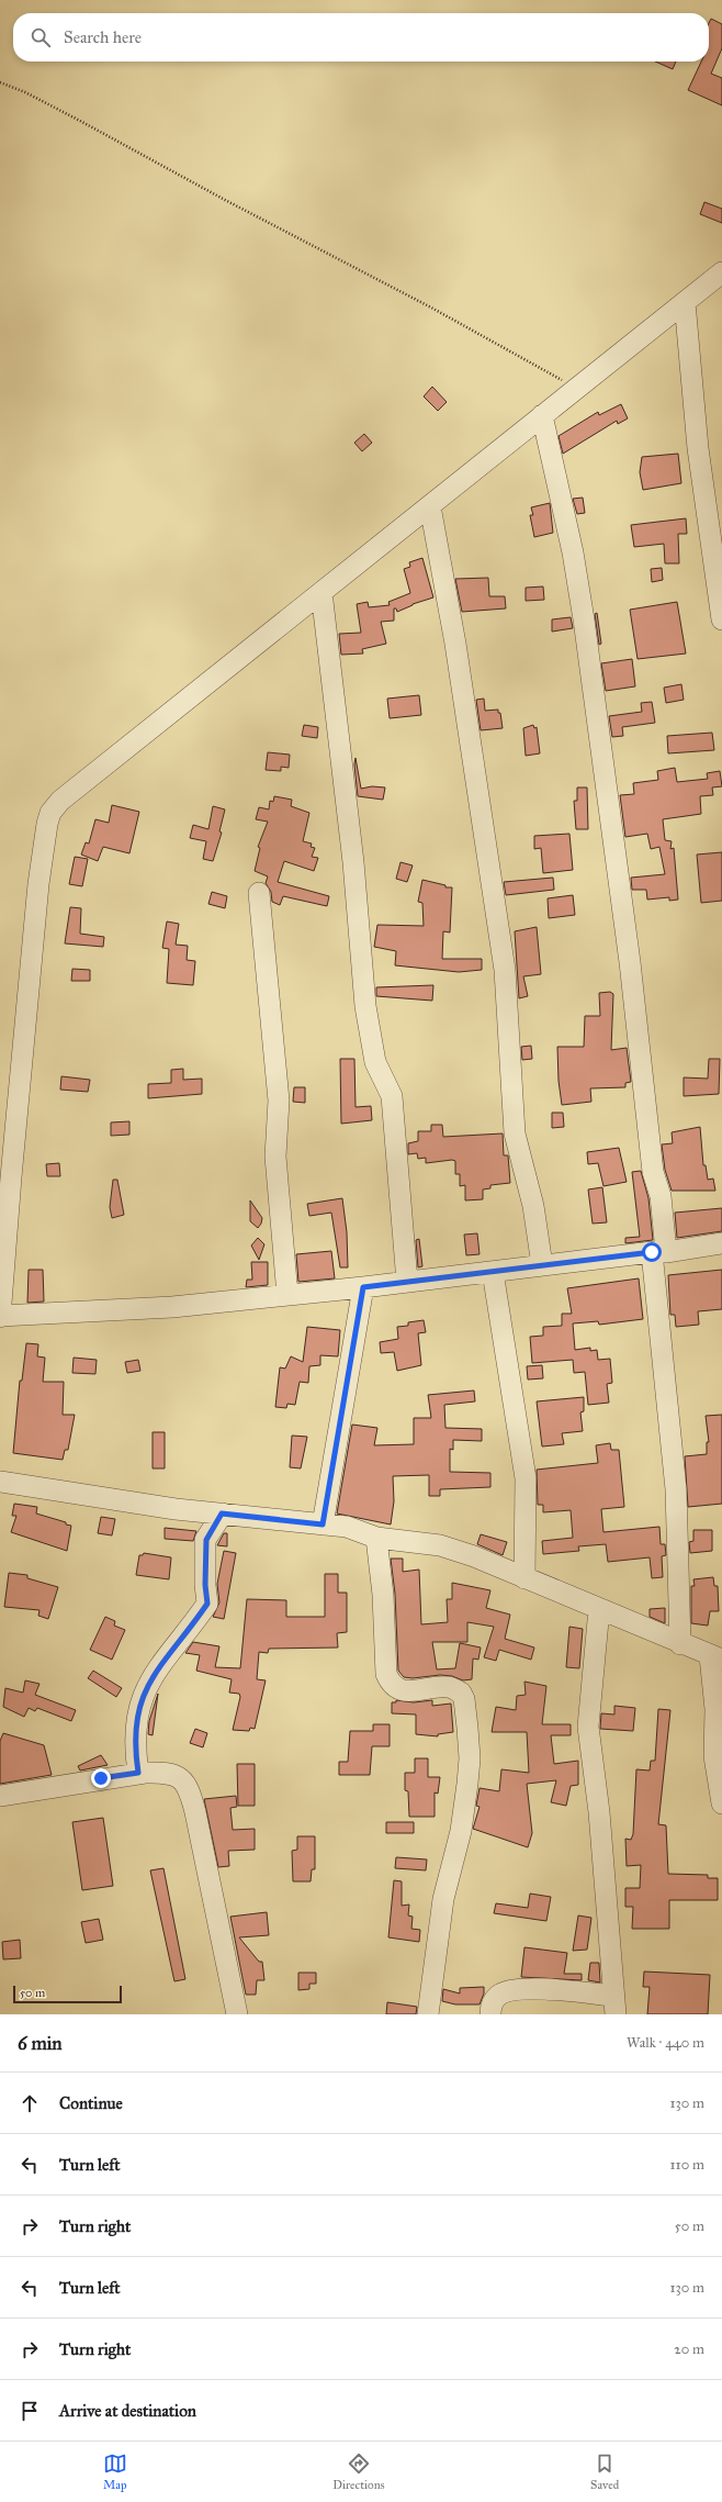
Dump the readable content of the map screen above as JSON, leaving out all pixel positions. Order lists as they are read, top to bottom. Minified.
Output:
{"scale_bar":"50 m","page":{"search":"Search here","scale":"50 m","heading":["6 min","Walk · 440 m"],"list":[["Continue","130 m"],["Turn left","110 m"],["Turn right","50 m"],["Turn left","130 m"],["Turn right","20 m"],"Arrive at destination"],"nav":["Map","Directions","Saved"]}}
